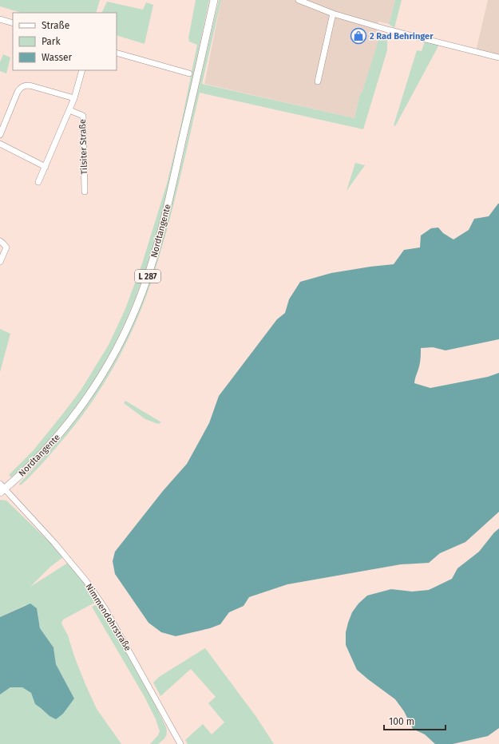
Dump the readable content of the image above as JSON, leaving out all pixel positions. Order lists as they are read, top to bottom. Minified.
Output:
{"streets":{"main road":["Nordtangente","L 287"],"street":["Tilsiter Straße","Nimmendohrstraße"]},"crossings":[["Nordtangente","Nimmendohrstraße"]],"places":{"shop":["2 Rad Behringer"]},"legend":["Straße","Park","Wasser"],"scale_bar":"100 m"}
